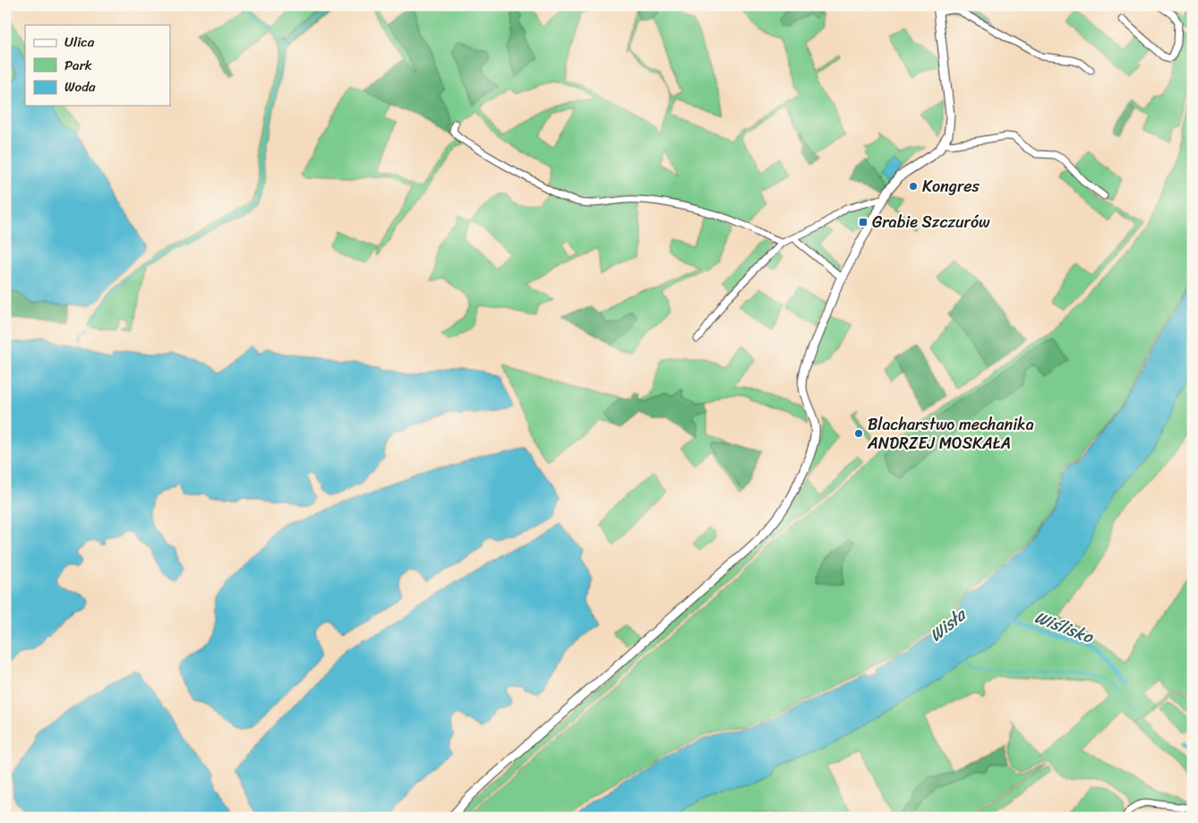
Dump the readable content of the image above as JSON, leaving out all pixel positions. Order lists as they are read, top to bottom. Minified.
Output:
{"water":["Wisła","Wiślisko"],"places":{"other":["Kongres","Blacharstwo mechanika ANDRZEJ MOSKAŁA"],"transit":["Grabie Szczurów"]},"legend":["Ulica","Park","Woda"]}
